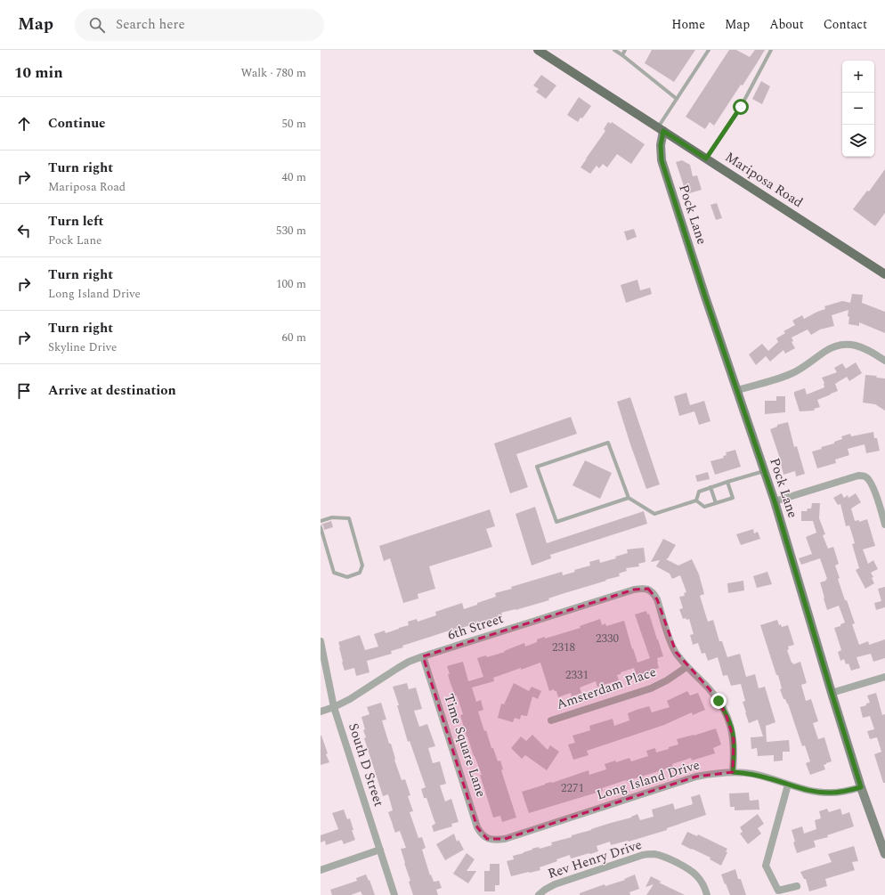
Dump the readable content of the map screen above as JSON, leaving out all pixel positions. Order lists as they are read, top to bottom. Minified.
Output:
{"streets":{"main road":["Mariposa Road"],"street":["Pock Lane","6th Street","Amsterdam Place","Time Square Lane","South D Street","Long Island Drive","Rev Henry Drive"]},"crossings":[["Mariposa Road","Pock Lane"],["Pock Lane","Long Island Drive"],["6th Street","Amsterdam Place"],["6th Street","Time Square Lane"],["6th Street","South D Street"],["Time Square Lane","Long Island Drive"]],"house_numbers":["2330","2318","2331","2271"],"page":{"header":"Map","search":"Search here","nav":["Home","Map","About","Contact"],"heading":["10 min","Walk · 780 m"],"map_buttons":["+","−"],"list":[["Continue","50 m"],["Turn right","Mariposa Road","40 m"],["Turn left","Pock Lane","530 m"],["Turn right","Long Island Drive","100 m"],["Turn right","Skyline Drive","60 m"],"Arrive at destination"]}}
